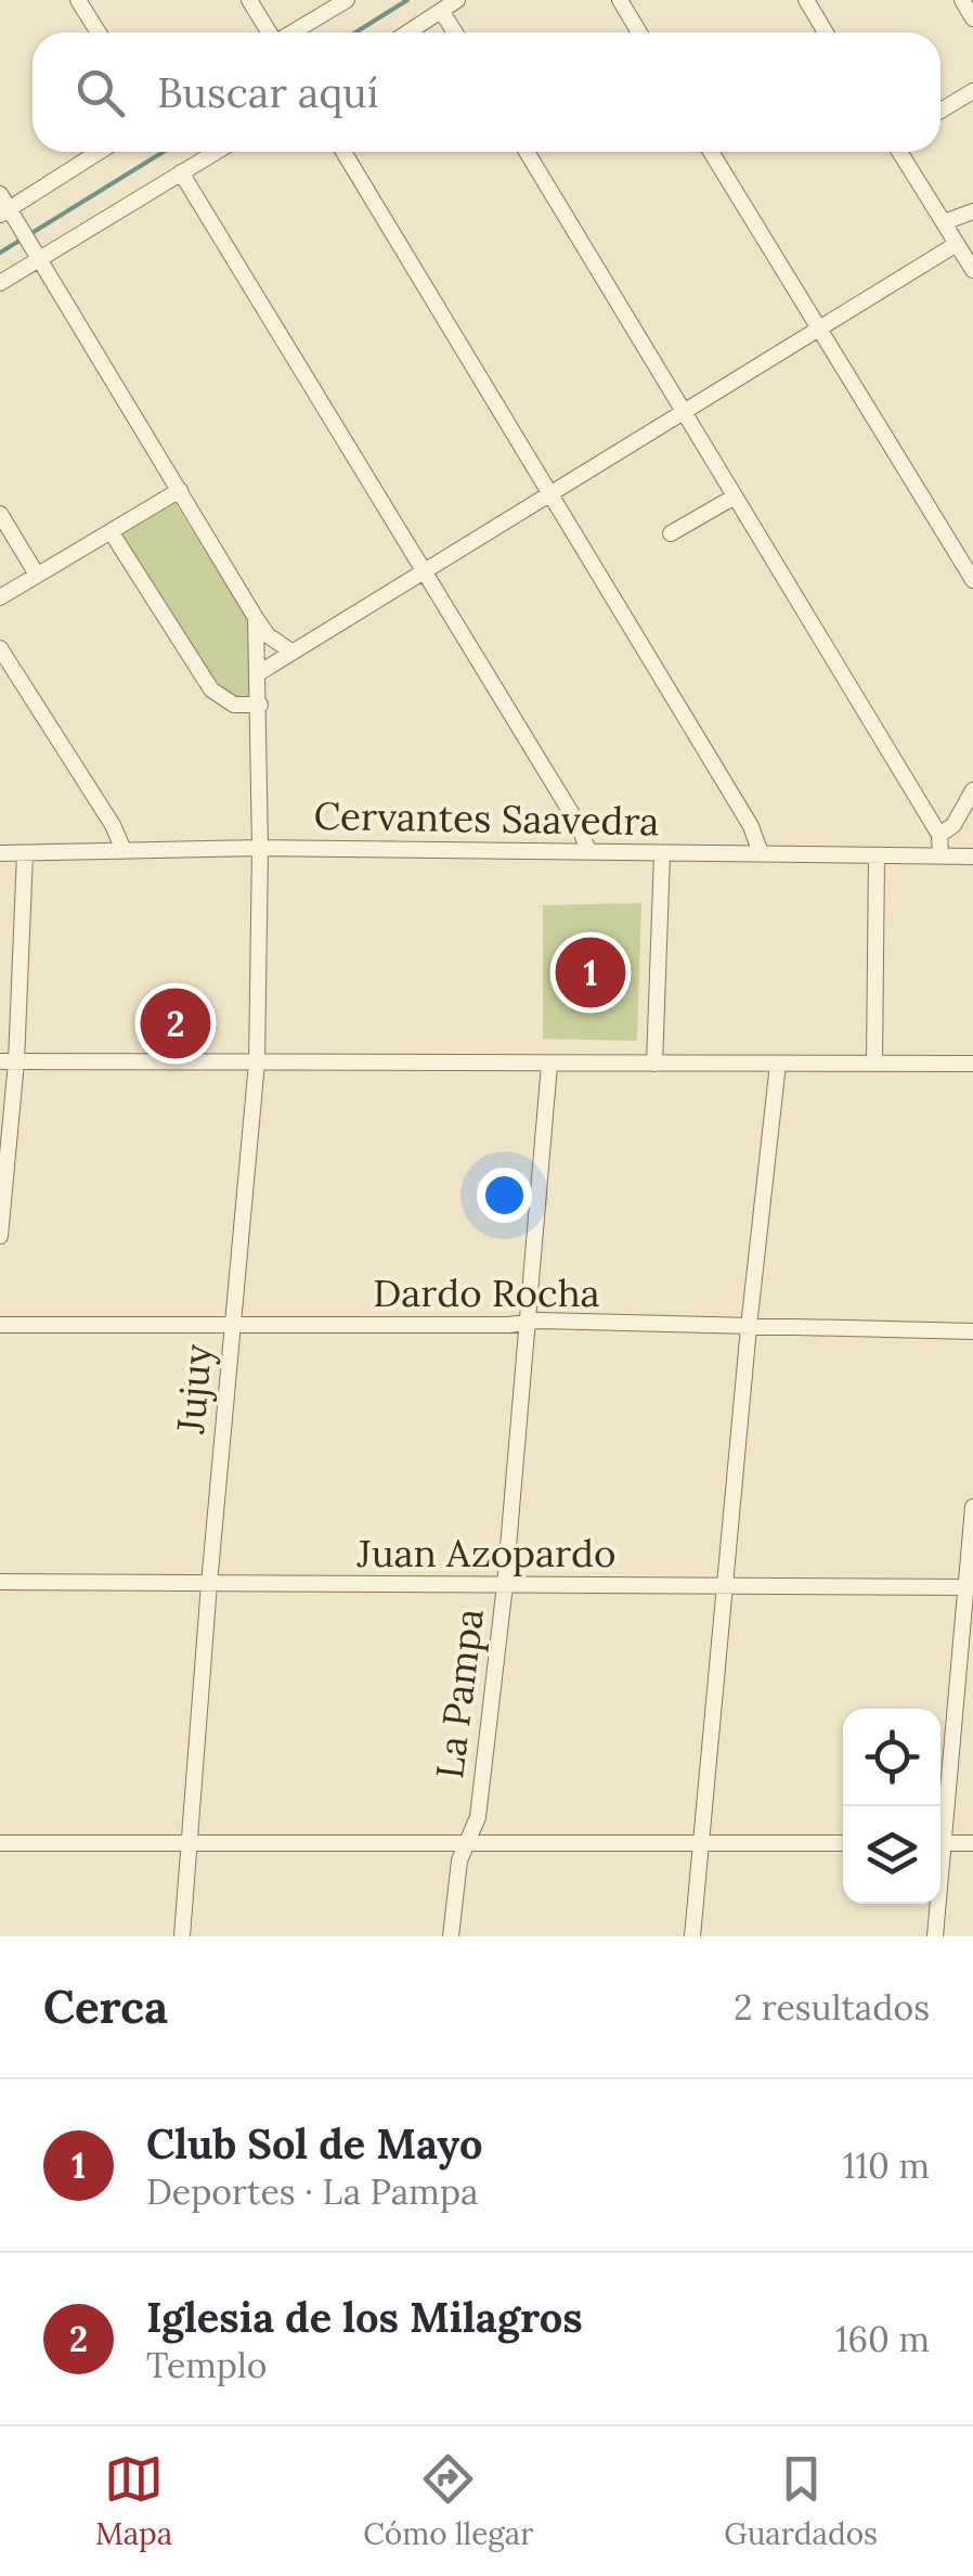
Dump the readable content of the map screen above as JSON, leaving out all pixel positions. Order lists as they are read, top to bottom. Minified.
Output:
{"streets":{"street":["Cervantes Saavedra","Dardo Rocha","Jujuy","Juan Azopardo","La Pampa"]},"crossings":[["Cervantes Saavedra","Jujuy"],["Dardo Rocha","Jujuy"],["Dardo Rocha","La Pampa"],["Jujuy","Juan Azopardo"],["Juan Azopardo","La Pampa"]],"page":{"search":"Buscar aquí","pins":["1","2"],"heading":["Cerca","2 resultados"],"list":[{"mark":"1","name":"Club Sol de Mayo","note":"Deportes · La Pampa","value":"110 m"},{"mark":"2","name":"Iglesia de los Milagros","note":"Templo","value":"160 m"}],"nav":["Mapa","Cómo llegar","Guardados"]}}
